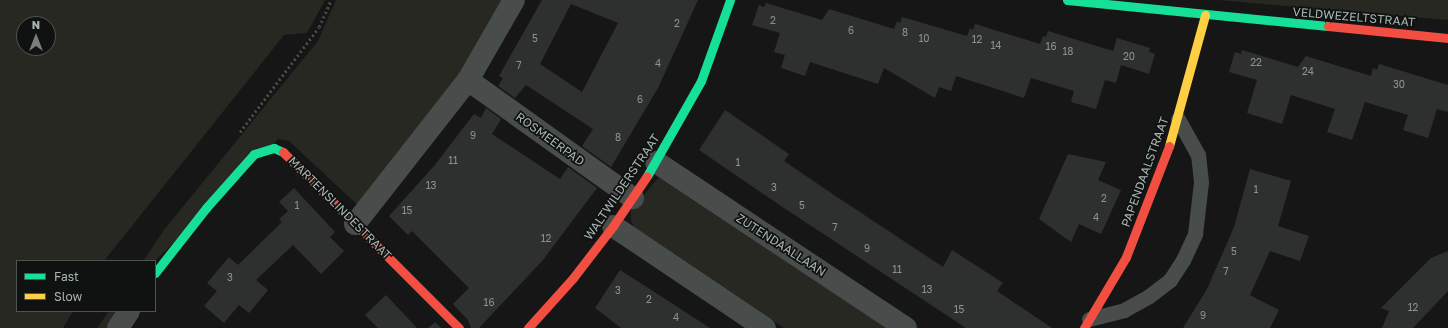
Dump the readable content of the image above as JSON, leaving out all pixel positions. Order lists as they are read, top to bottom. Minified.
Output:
{"streets":{"street":["VELDWEZELTSTRAAT","ROSMEERPAD","PAPENDAALSTRAAT","WALTWILDERSTRAAT","MARTENSLINDESTRAAT","ZUTENDAALLAAN"]},"crossings":[["VELDWEZELTSTRAAT","PAPENDAALSTRAAT"],["ROSMEERPAD","WALTWILDERSTRAAT"],["WALTWILDERSTRAAT","ZUTENDAALLAAN"]],"house_numbers":["2","2","6","8","5","10","12","14","16","18","20","22","4","7","24","30","6","9","8","11","1","13","3","1","2","1","5","15","4","7","12","9","5","11","7","3","13","3","2","16","12","15","9","4"],"legend":["Fast","Slow"],"north":"top"}
